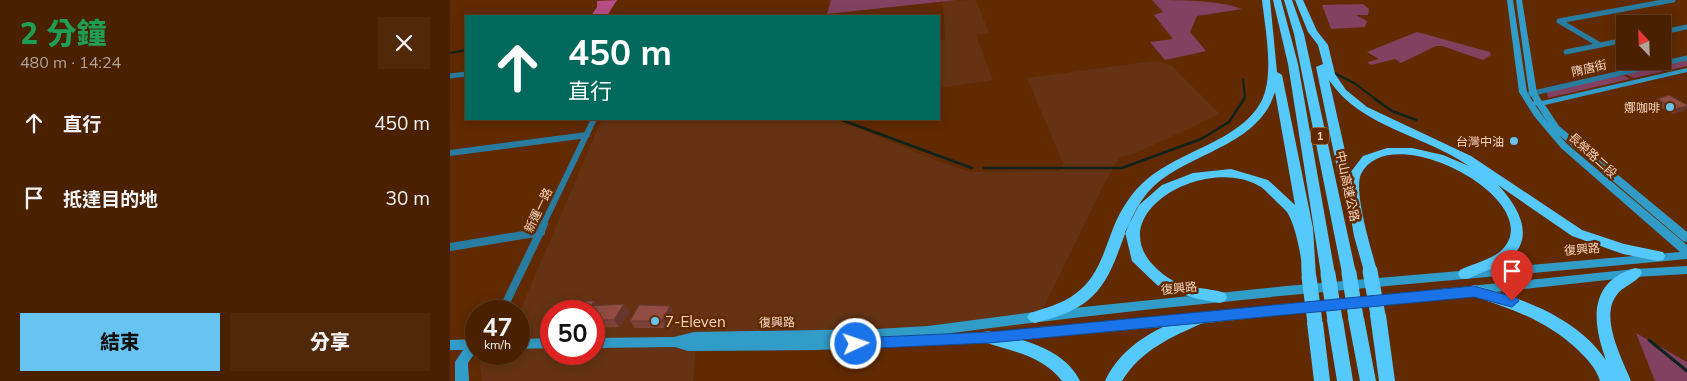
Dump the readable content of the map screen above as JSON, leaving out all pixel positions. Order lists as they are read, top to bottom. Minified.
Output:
{"streets":{"highway":["1","中山高速公路"],"main road":["隋唐街","長榮路二段","復興路"],"street":["新運一路"]},"crossings":[["隋唐街","長榮路二段"]],"places":["娜咖啡","台灣中油","7-Eleven"],"north":"top left","page":{"heading":["2 分鐘","480 m · 14:24"],"turn":["450 m","直行"],"list":[{"name":"直行","value":"450 m"},{"name":"抵達目的地","value":"30 m"}],"speed":"47 km/h","limit":"50","buttons":["結束","分享"]}}
